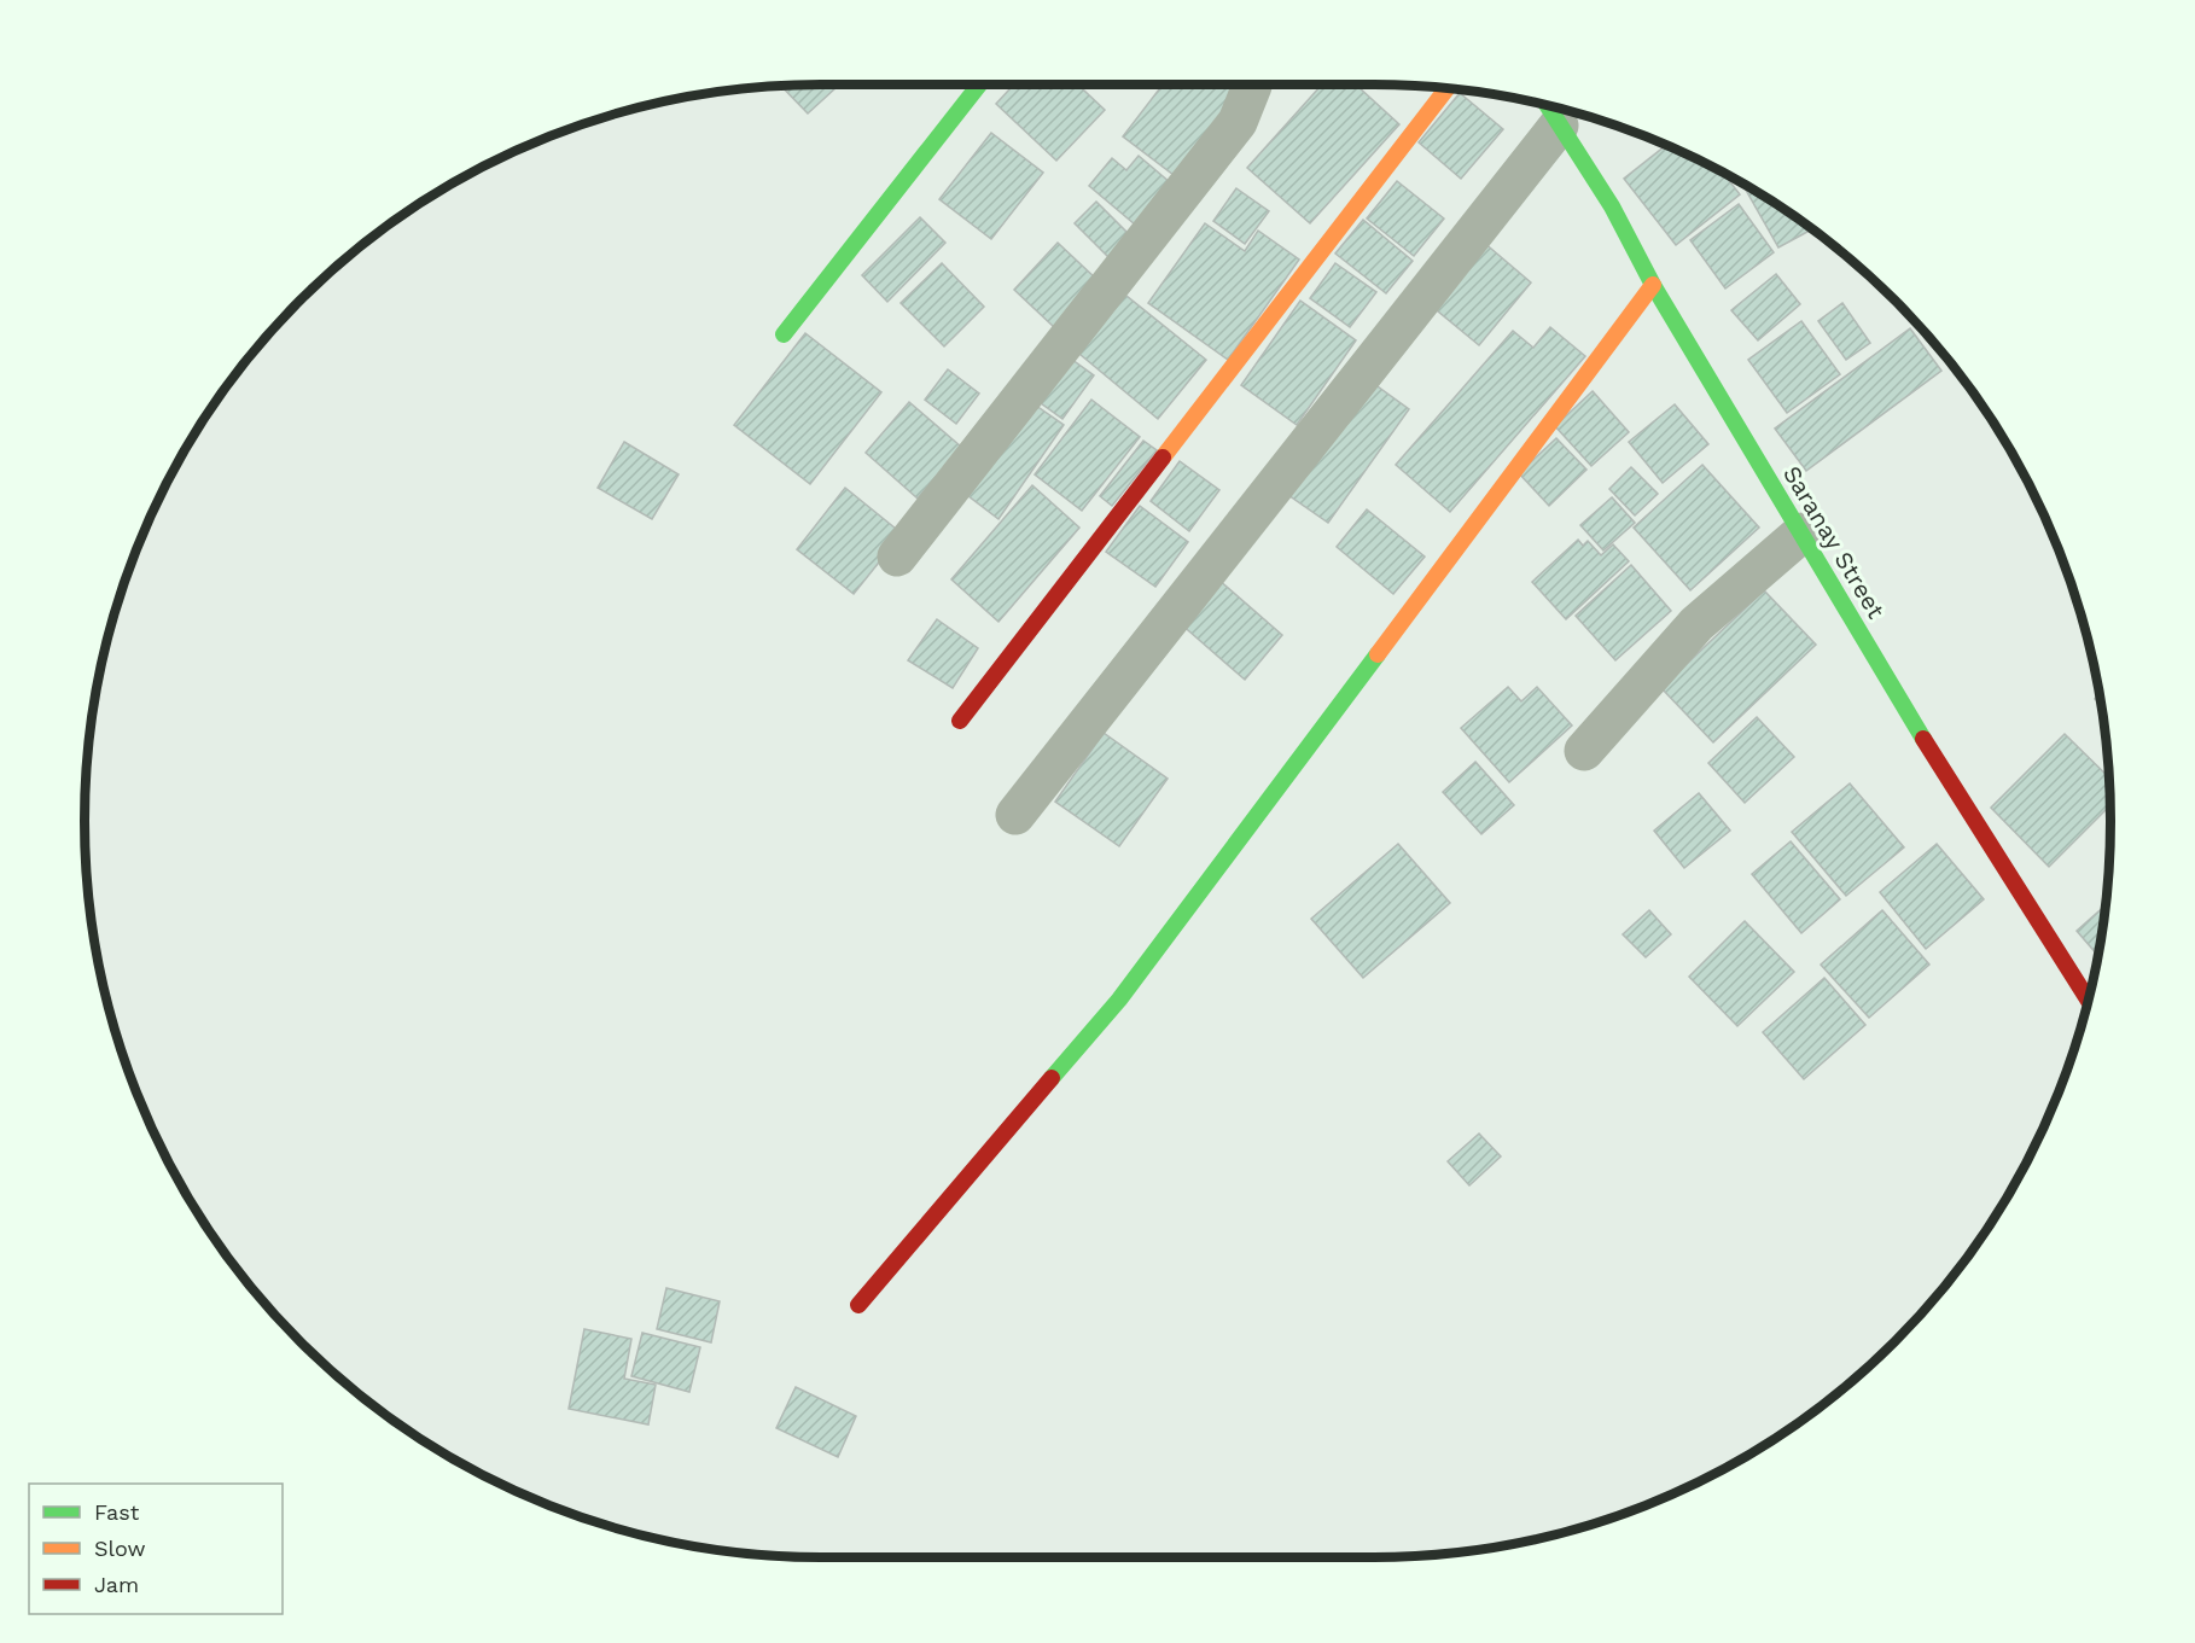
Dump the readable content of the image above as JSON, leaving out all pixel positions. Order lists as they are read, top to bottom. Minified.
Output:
{"streets":{"street":["Saranay Street"]},"legend":["Fast","Slow","Jam"]}
